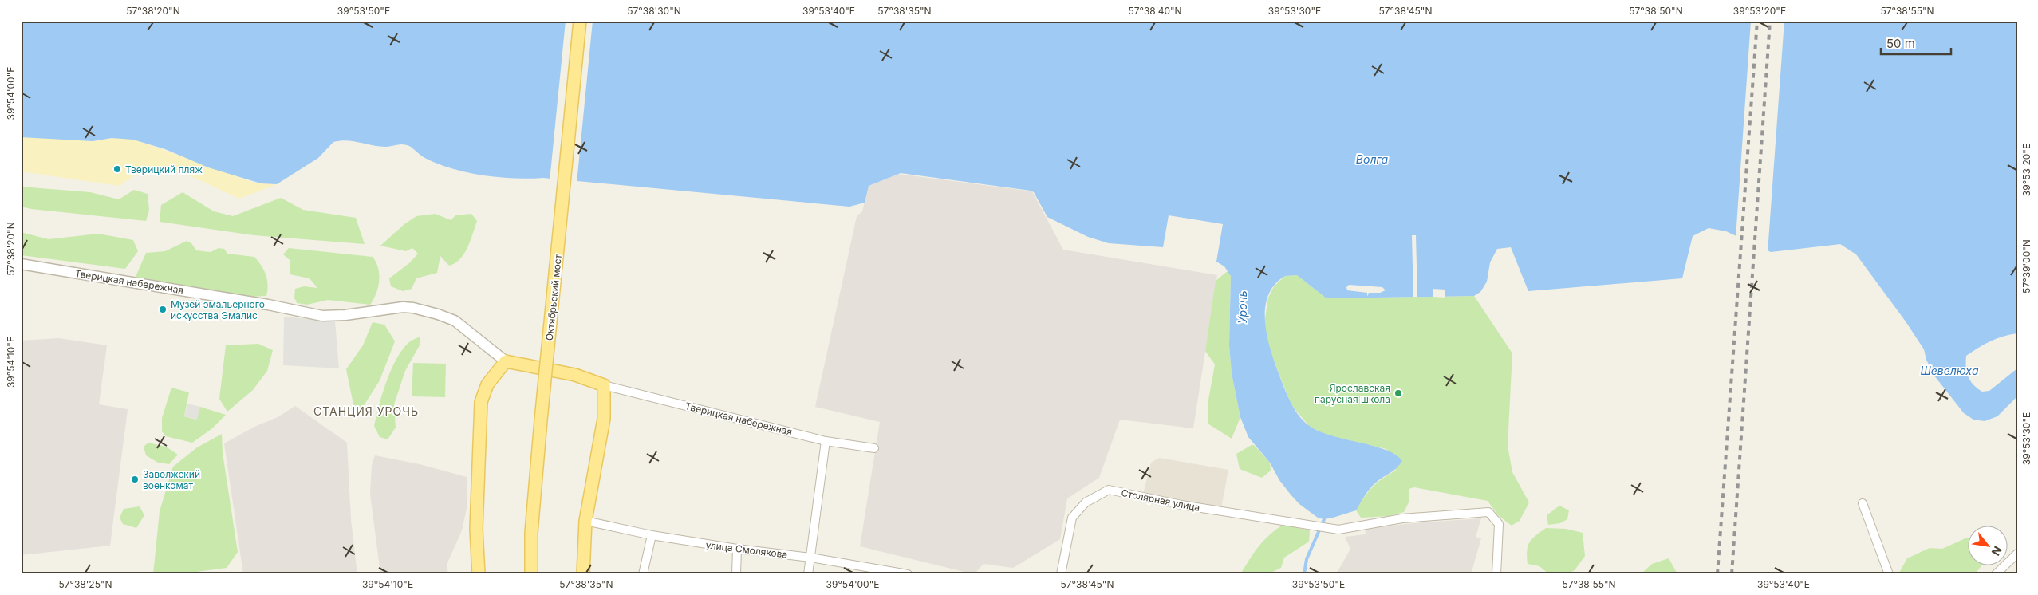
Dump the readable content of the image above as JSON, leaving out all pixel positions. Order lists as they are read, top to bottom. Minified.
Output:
{"streets":{"main road":["Октябрьский мост"],"street":["Тверицкая набережная","Столярная улица","улица Смолякова"]},"districts":["СТАНЦИЯ УРОЧЬ"],"water":["Волга","Урочь","Шевелюха"],"places":["Тверицкий пляж","Музей эмальерного искусства Эмалис","Ярославская парусная школа","Заволжский военкомат"],"scale_bar":"50 m","north":"bottom right","coordinates":["57°38'20\"N","39°53'50\"E","57°38'30\"N","39°53'40\"E","57°38'35\"N","57°38'40\"N","39°53'30\"E","57°38'45\"N","57°38'50\"N","39°53'20\"E","57°38'55\"N","39°54'00\"E","57°39'00\"N","39°54'10\"E","57°38'25\"N"]}
